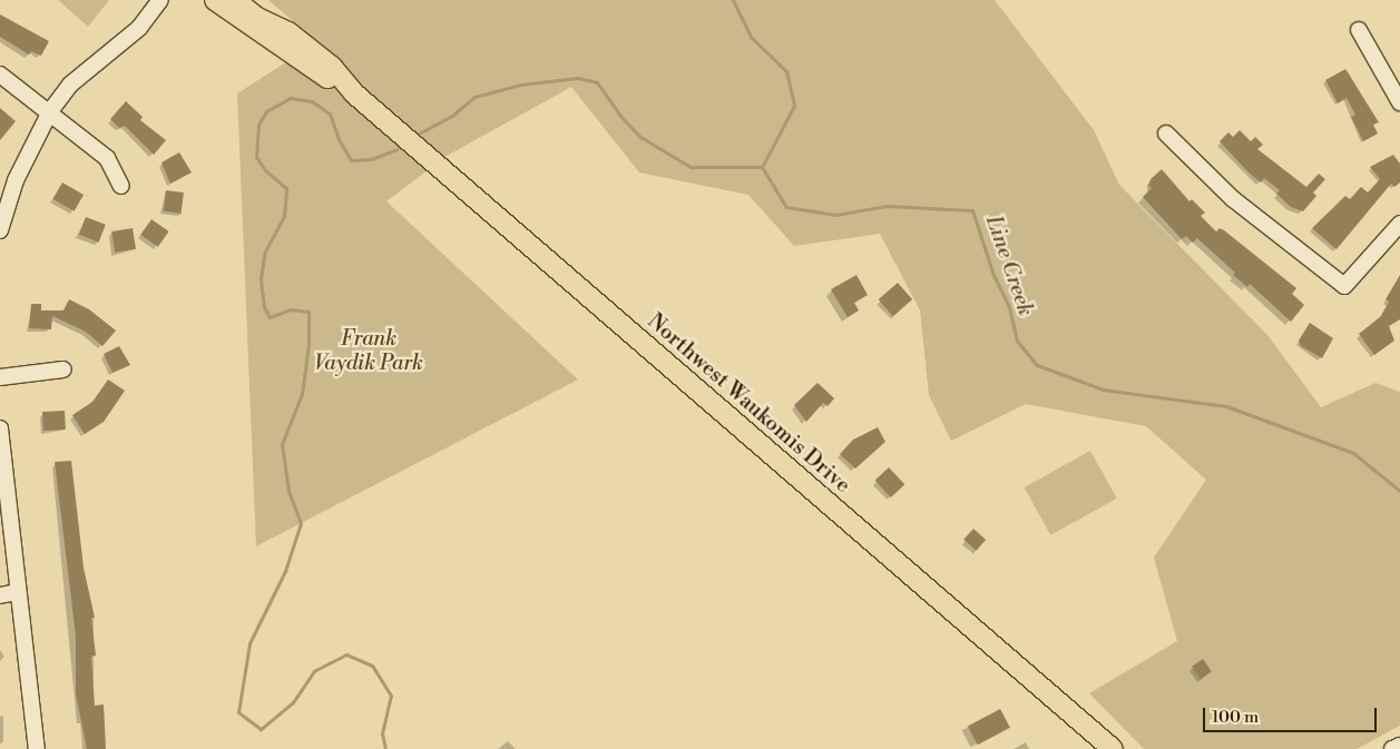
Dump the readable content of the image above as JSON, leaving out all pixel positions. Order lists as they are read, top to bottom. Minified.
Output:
{"streets":{"main road":["Northwest Waukomis Drive"]},"water":["Line Creek"],"parks":["Frank Vaydik Park"],"scale_bar":"100 m"}
